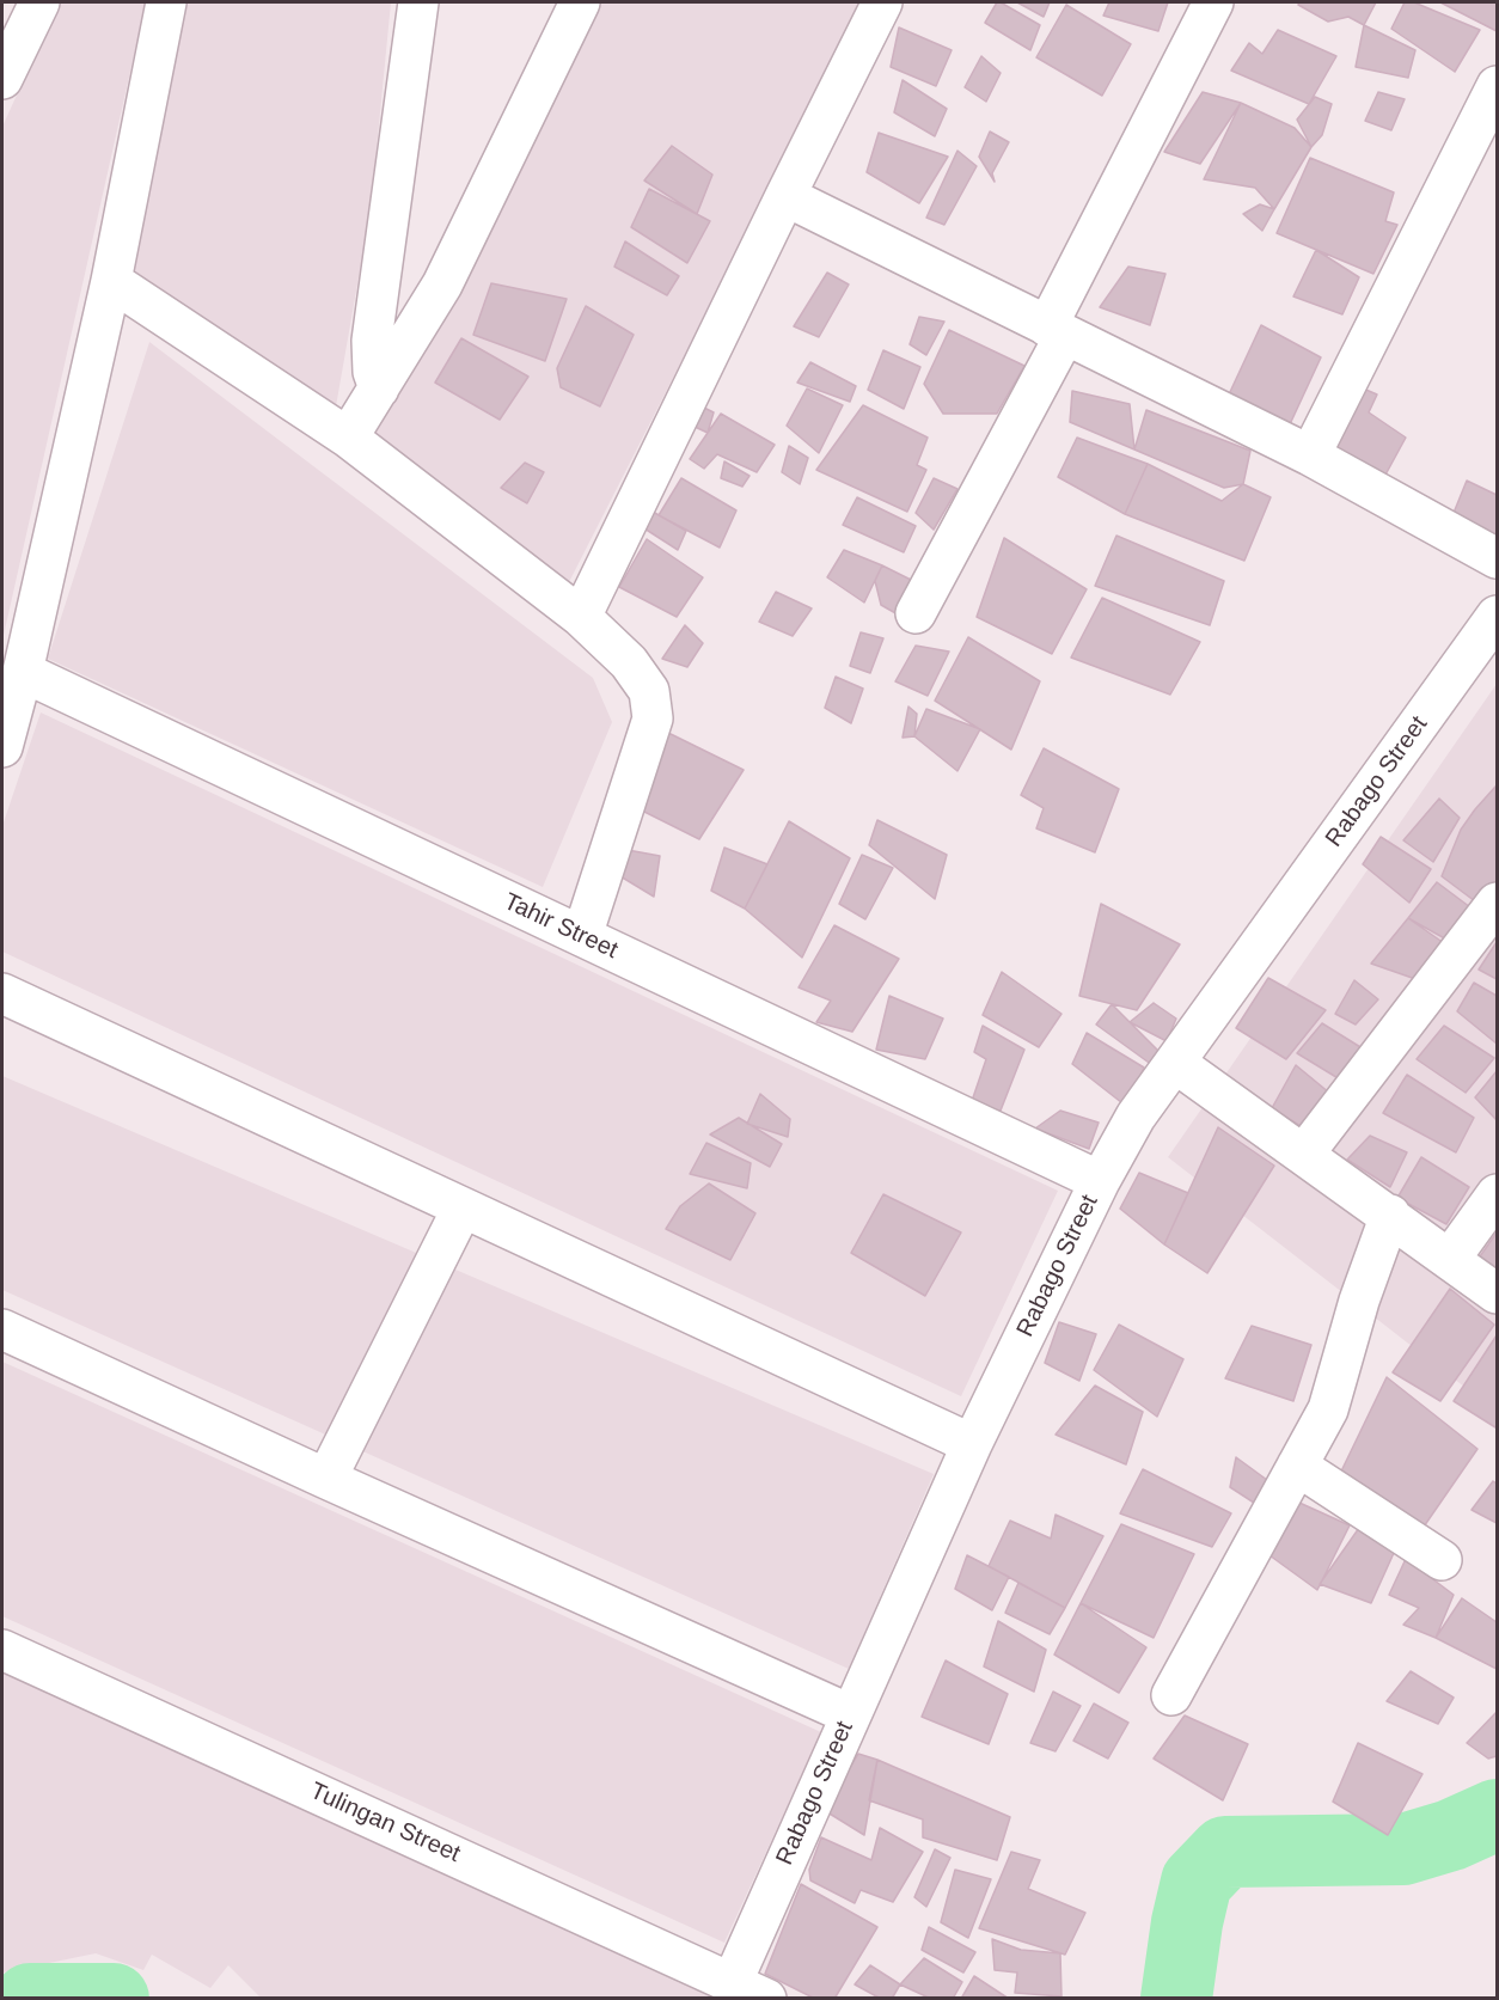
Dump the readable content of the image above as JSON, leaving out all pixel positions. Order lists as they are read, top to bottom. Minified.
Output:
{"streets":{"street":["Rabago Street","Tahir Street","Tulingan Street"]},"crossings":[["Rabago Street","Tahir Street"],["Rabago Street","Tulingan Street"]]}
